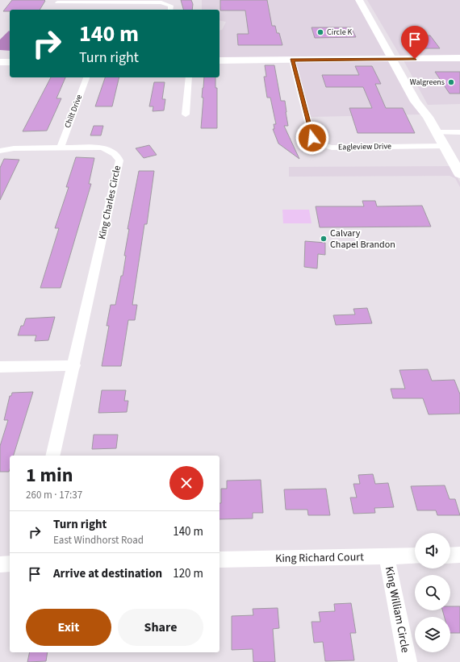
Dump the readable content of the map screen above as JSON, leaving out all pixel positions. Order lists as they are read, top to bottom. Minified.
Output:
{"streets":{"street":["Chilt Drive","Eagleview Drive","King Charles Circle","King Richard Court","King William Circle"]},"crossings":[["Chilt Drive","King Charles Circle"],["King Richard Court","King William Circle"]],"places":["Circle K","Walgreens","Calvary Chapel Brandon"],"page":{"turn":["140 m","Turn right"],"heading":["1 min","260 m · 17:37"],"list":[{"name":"Turn right","note":"East Windhorst Road","value":"140 m"},{"name":"Arrive at destination","value":"120 m"}],"buttons":["Exit","Share"]}}
